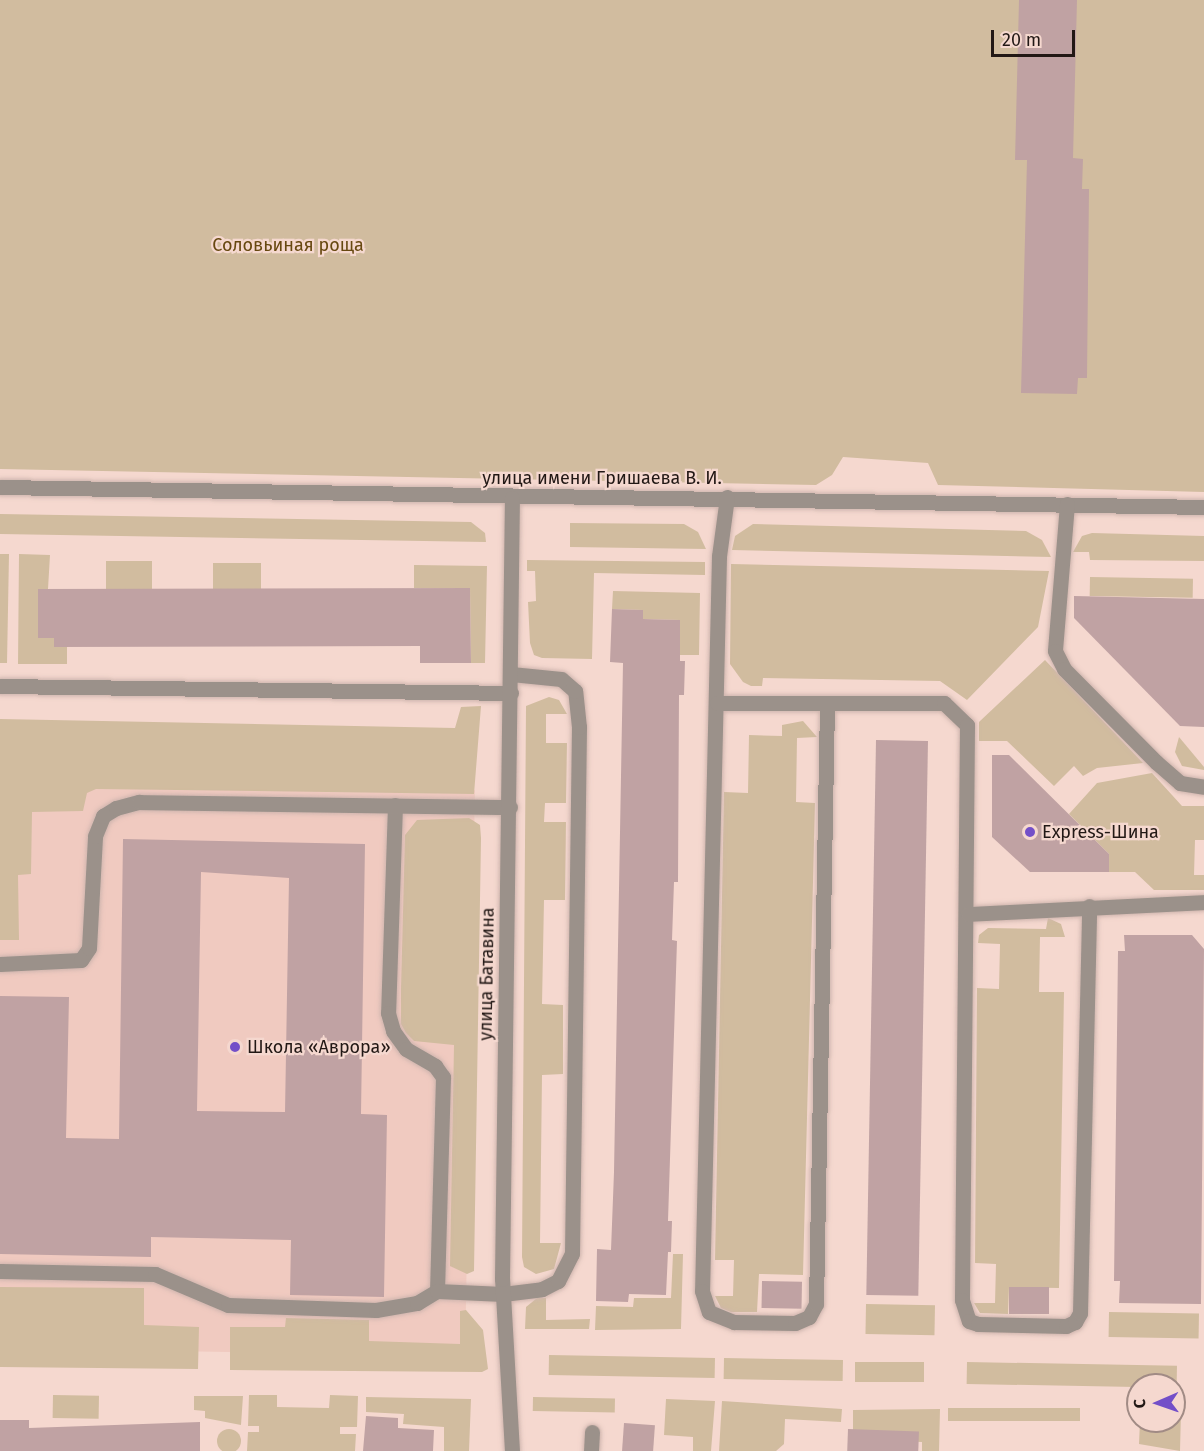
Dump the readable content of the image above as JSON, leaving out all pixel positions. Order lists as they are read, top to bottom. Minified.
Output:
{"streets":{"street":["улица имени Гришаева В. И.","улица Батавина"]},"crossings":[["улица имени Гришаева В. И.","улица Батавина"]],"parks":["Соловьиная роща"],"places":["Express-Шина","Школа «Аврора»"],"scale_bar":"20 m","north":"left"}
